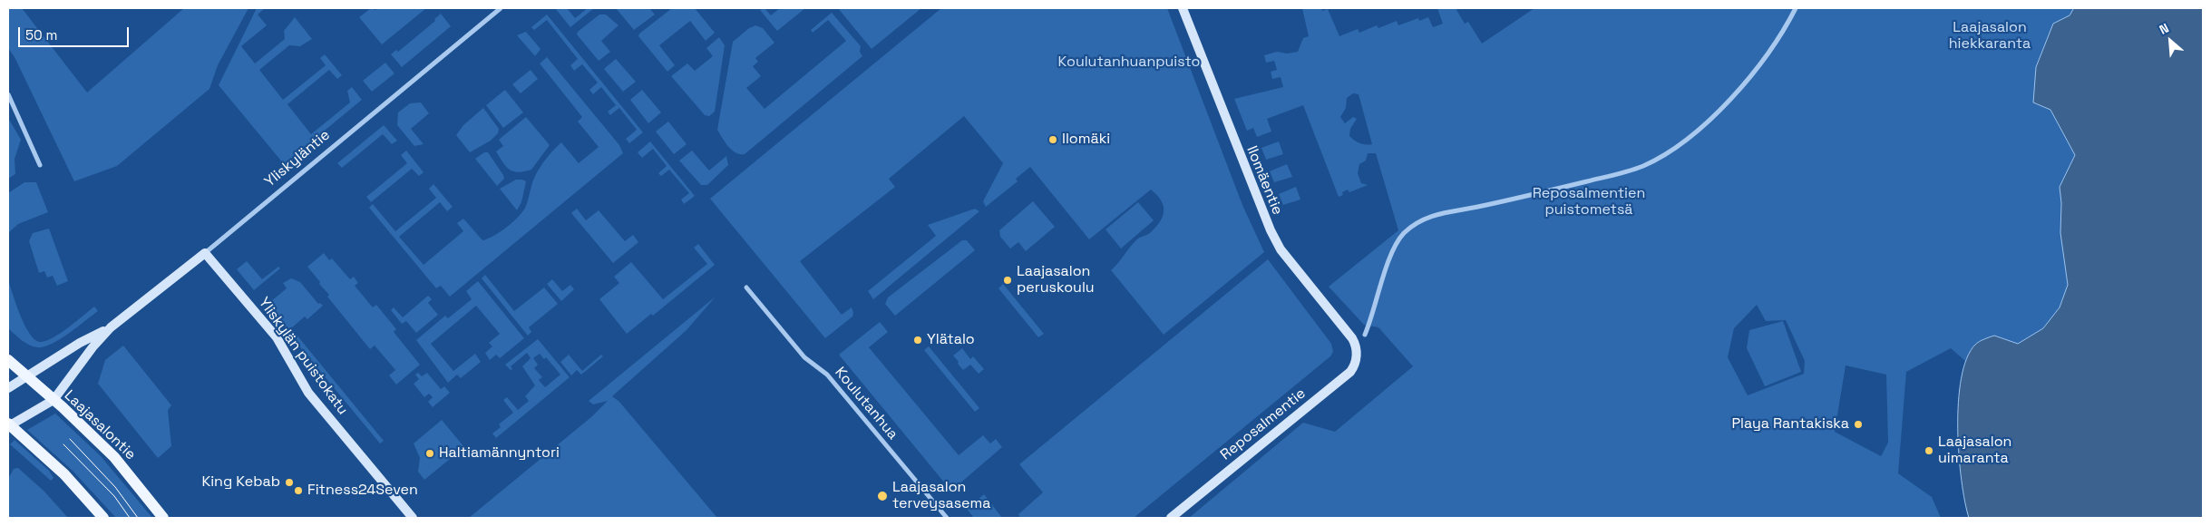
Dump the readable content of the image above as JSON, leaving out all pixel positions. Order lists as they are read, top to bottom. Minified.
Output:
{"streets":{"main road":["Laajasalontie"],"street":["Yliskyläntie","Ilomäentie","Yliskylän puistokatu","Koulutanhua","Reposalmentie"]},"crossings":[["Yliskyläntie","Yliskylän puistokatu"],["Yliskyläntie","Laajasalontie"],["Ilomäentie","Reposalmentie"]],"parks":["Laajasalon hiekkaranta","Koulutanhuanpuisto","Reposalmentien puistometsä"],"places":["Ilomäki","Laajasalon peruskoulu","Ylätalo","Playa Rantakiska","Laajasalon uimaranta","Haltiamännyntori","King Kebab","Fitness24Seven","Laajasalon terveysasema"],"scale_bar":"50 m","north":"top left"}
